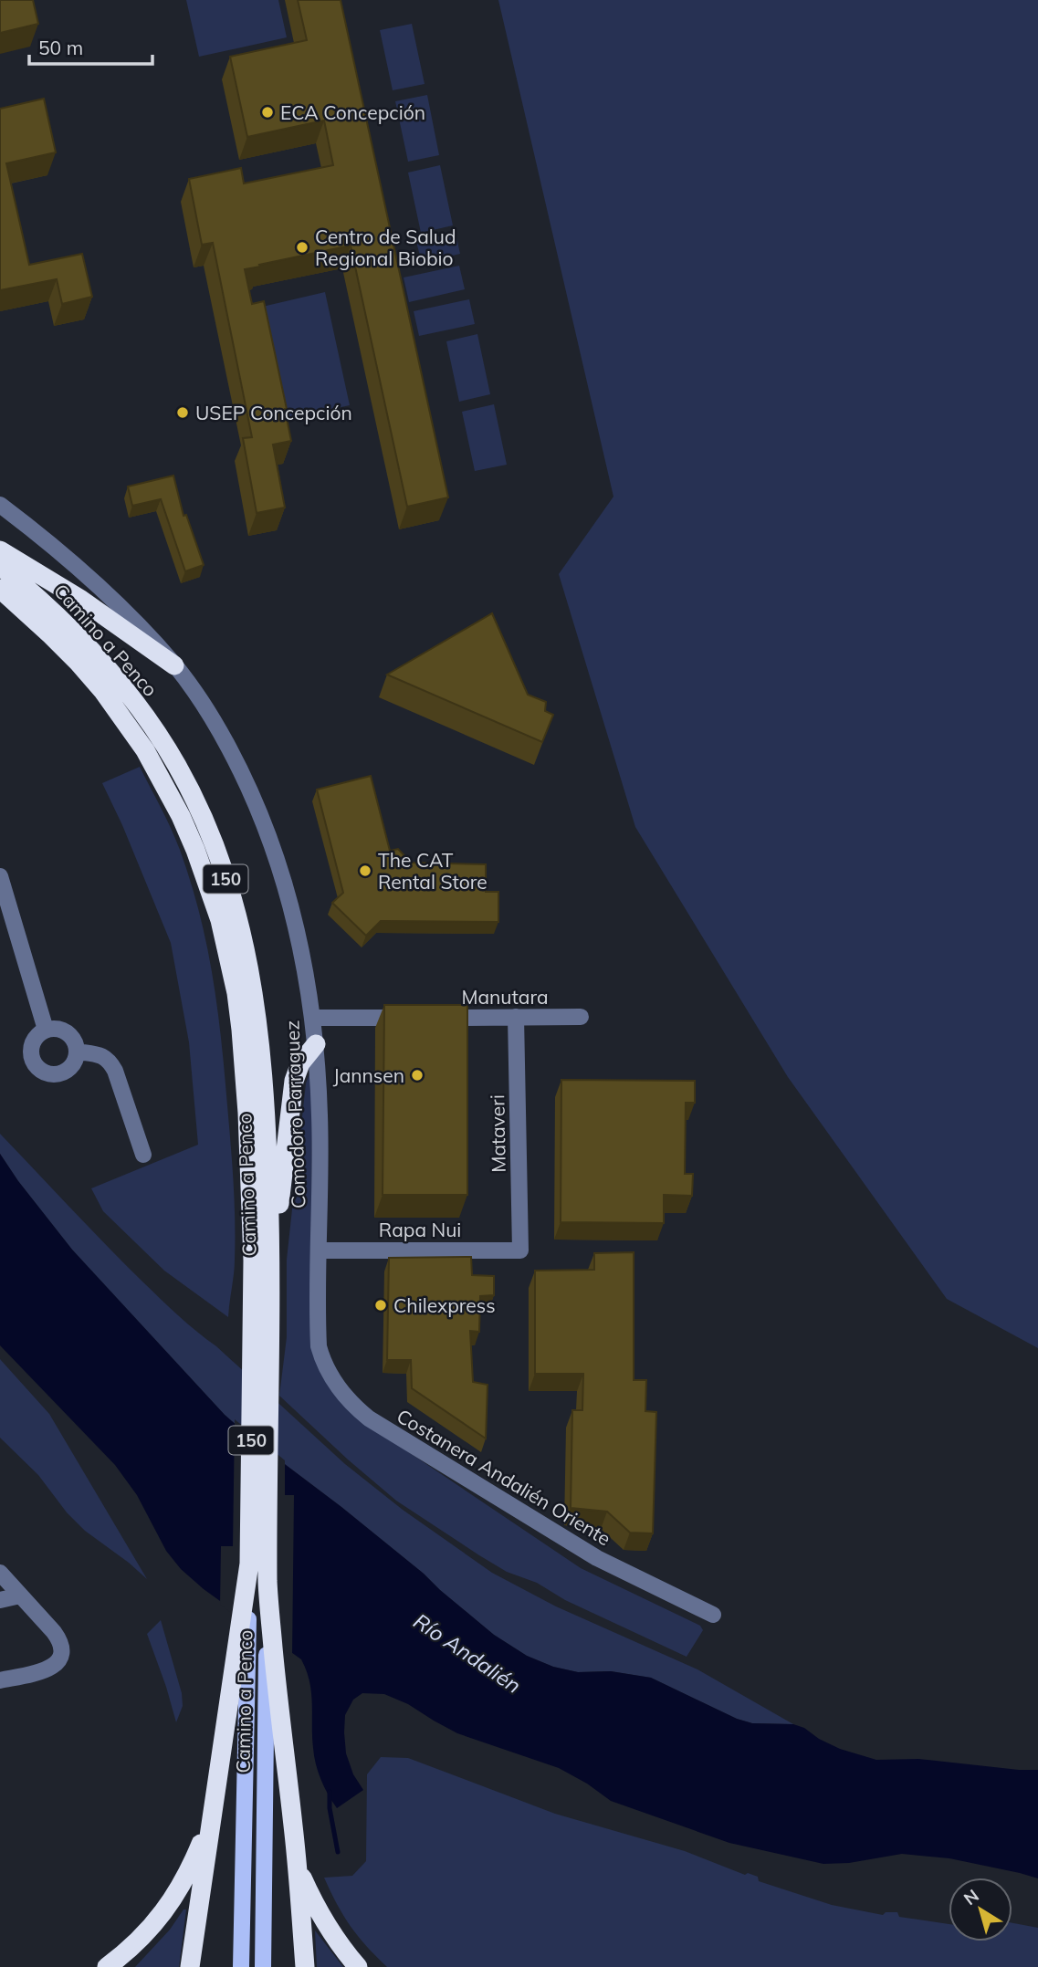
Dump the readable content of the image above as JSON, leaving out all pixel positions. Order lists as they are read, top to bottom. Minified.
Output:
{"streets":{"highway":["Camino a Penco","150"],"street":["Manutara","Comodoro Parraguez","Mataveri","Rapa Nui","Costanera Andalién Oriente"]},"crossings":[["Manutara","Comodoro Parraguez"],["Manutara","Mataveri"],["Comodoro Parraguez","Rapa Nui"],["Comodoro Parraguez","Costanera Andalién Oriente"],["Mataveri","Rapa Nui"]],"water":["Río Andalién"],"places":["ECA Concepción","Centro de Salud Regional Biobio","USEP Concepción","The CAT Rental Store","Jannsen","Chilexpress"],"scale_bar":"50 m","north":"top left"}
